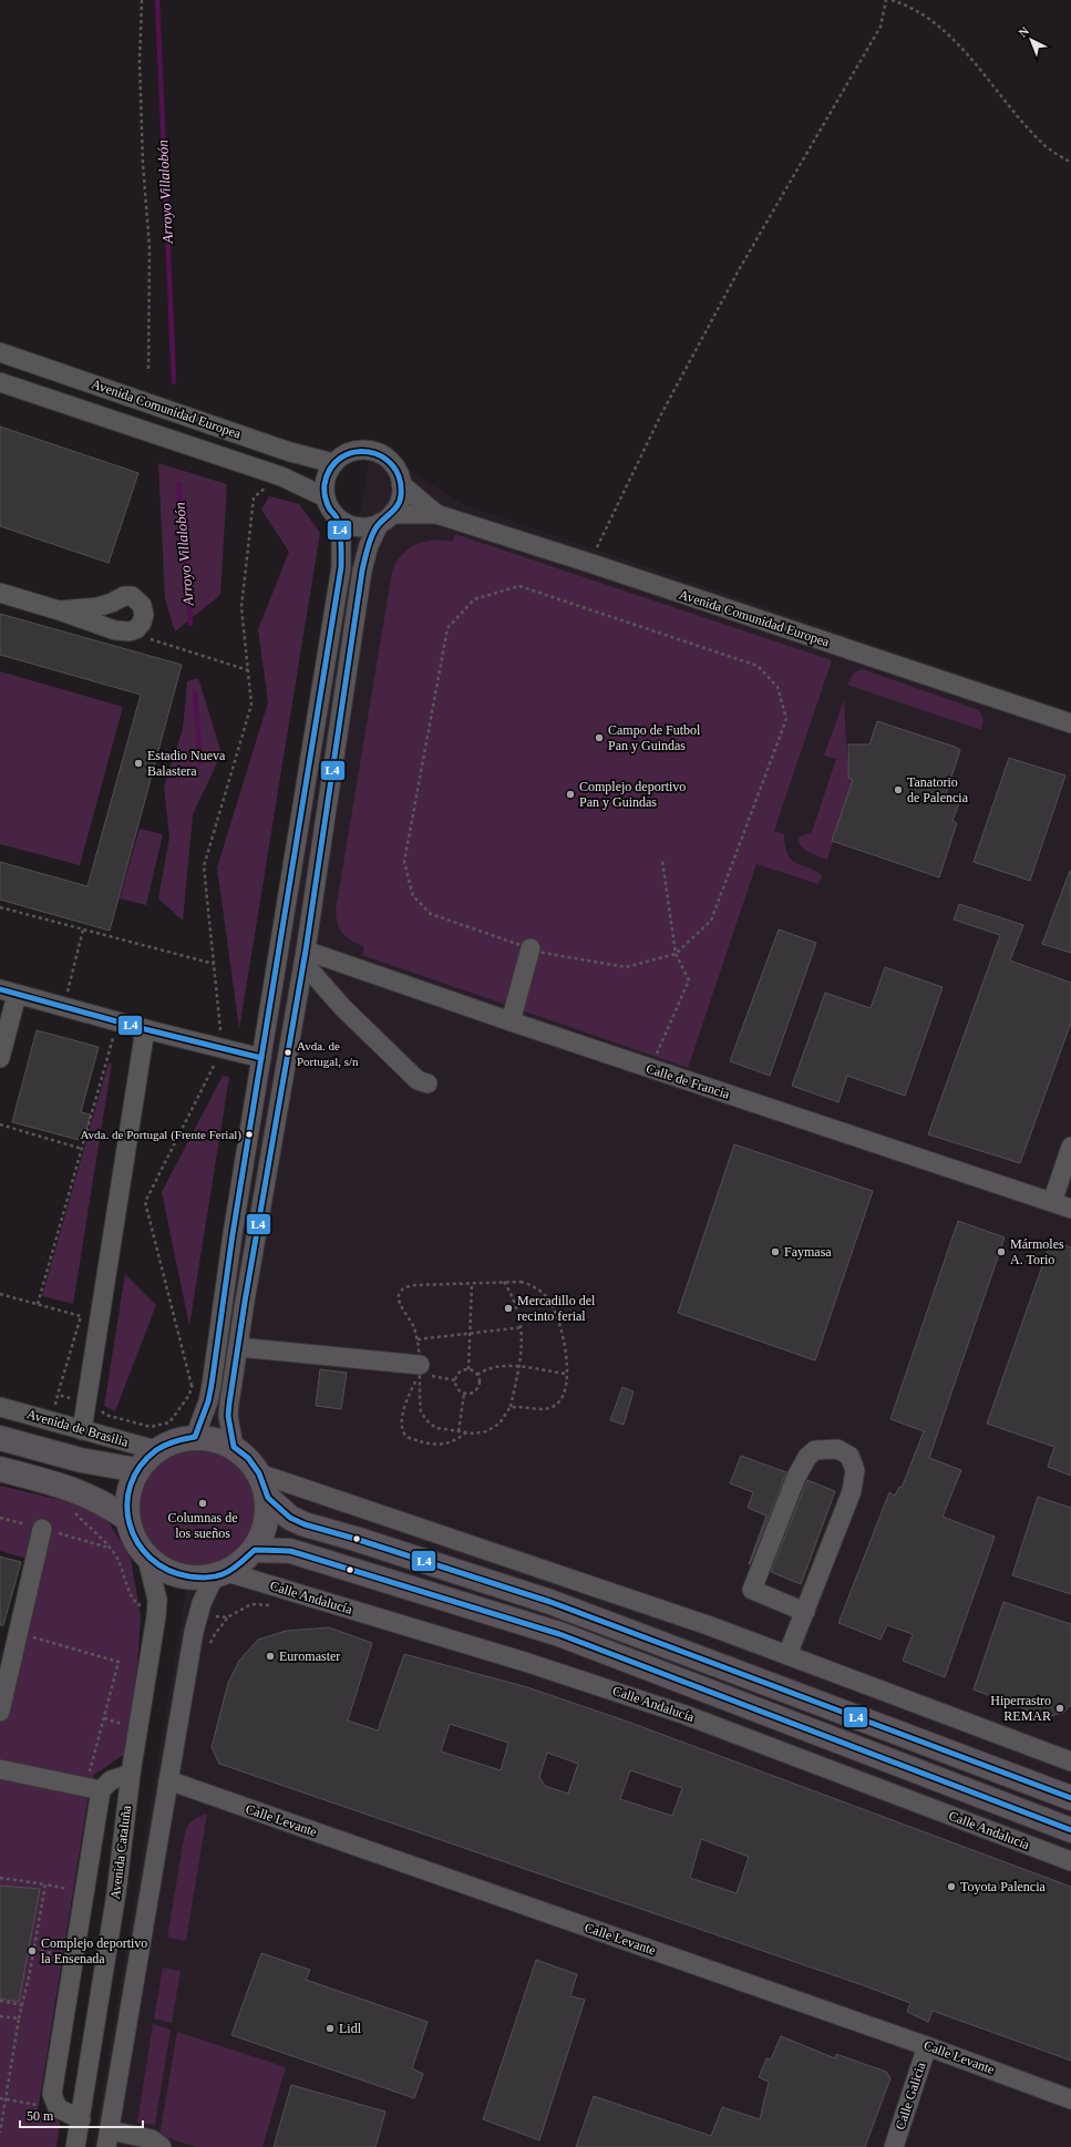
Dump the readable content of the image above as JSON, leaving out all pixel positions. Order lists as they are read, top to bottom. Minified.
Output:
{"streets":{"main road":["Avenida de Brasilia"],"street":["Avenida Comunidad Europea","Calle de Francia","Calle Andalucía","Calle Levante","Avenida Cataluña","Calle Galicia"]},"crossings":[["Avenida de Brasilia","Calle Andalucía"],["Avenida de Brasilia","Avenida Cataluña"],["Calle Andalucía","Avenida Cataluña"],["Calle Levante","Calle Galicia"]],"water":["Arroyo Villalobón"],"places":["Campo de Futbol Pan y Guindas","Estadio Nueva Balastera","Tanatorio de Palencia","Complejo deportivo Pan y Guindas","Avda. de Portugal, s/n","Avda. de Portugal (Frente Ferial)","Faymasa","Mármoles A. Torio","Mercadillo del recinto ferial","Columnas de los sueños","Euromaster","Hiperrastro REMAR","Toyota Palencia","Complejo deportivo la Ensenada","Lidl"],"lines":["transit line L4"],"scale_bar":"50 m","north":"top left"}
